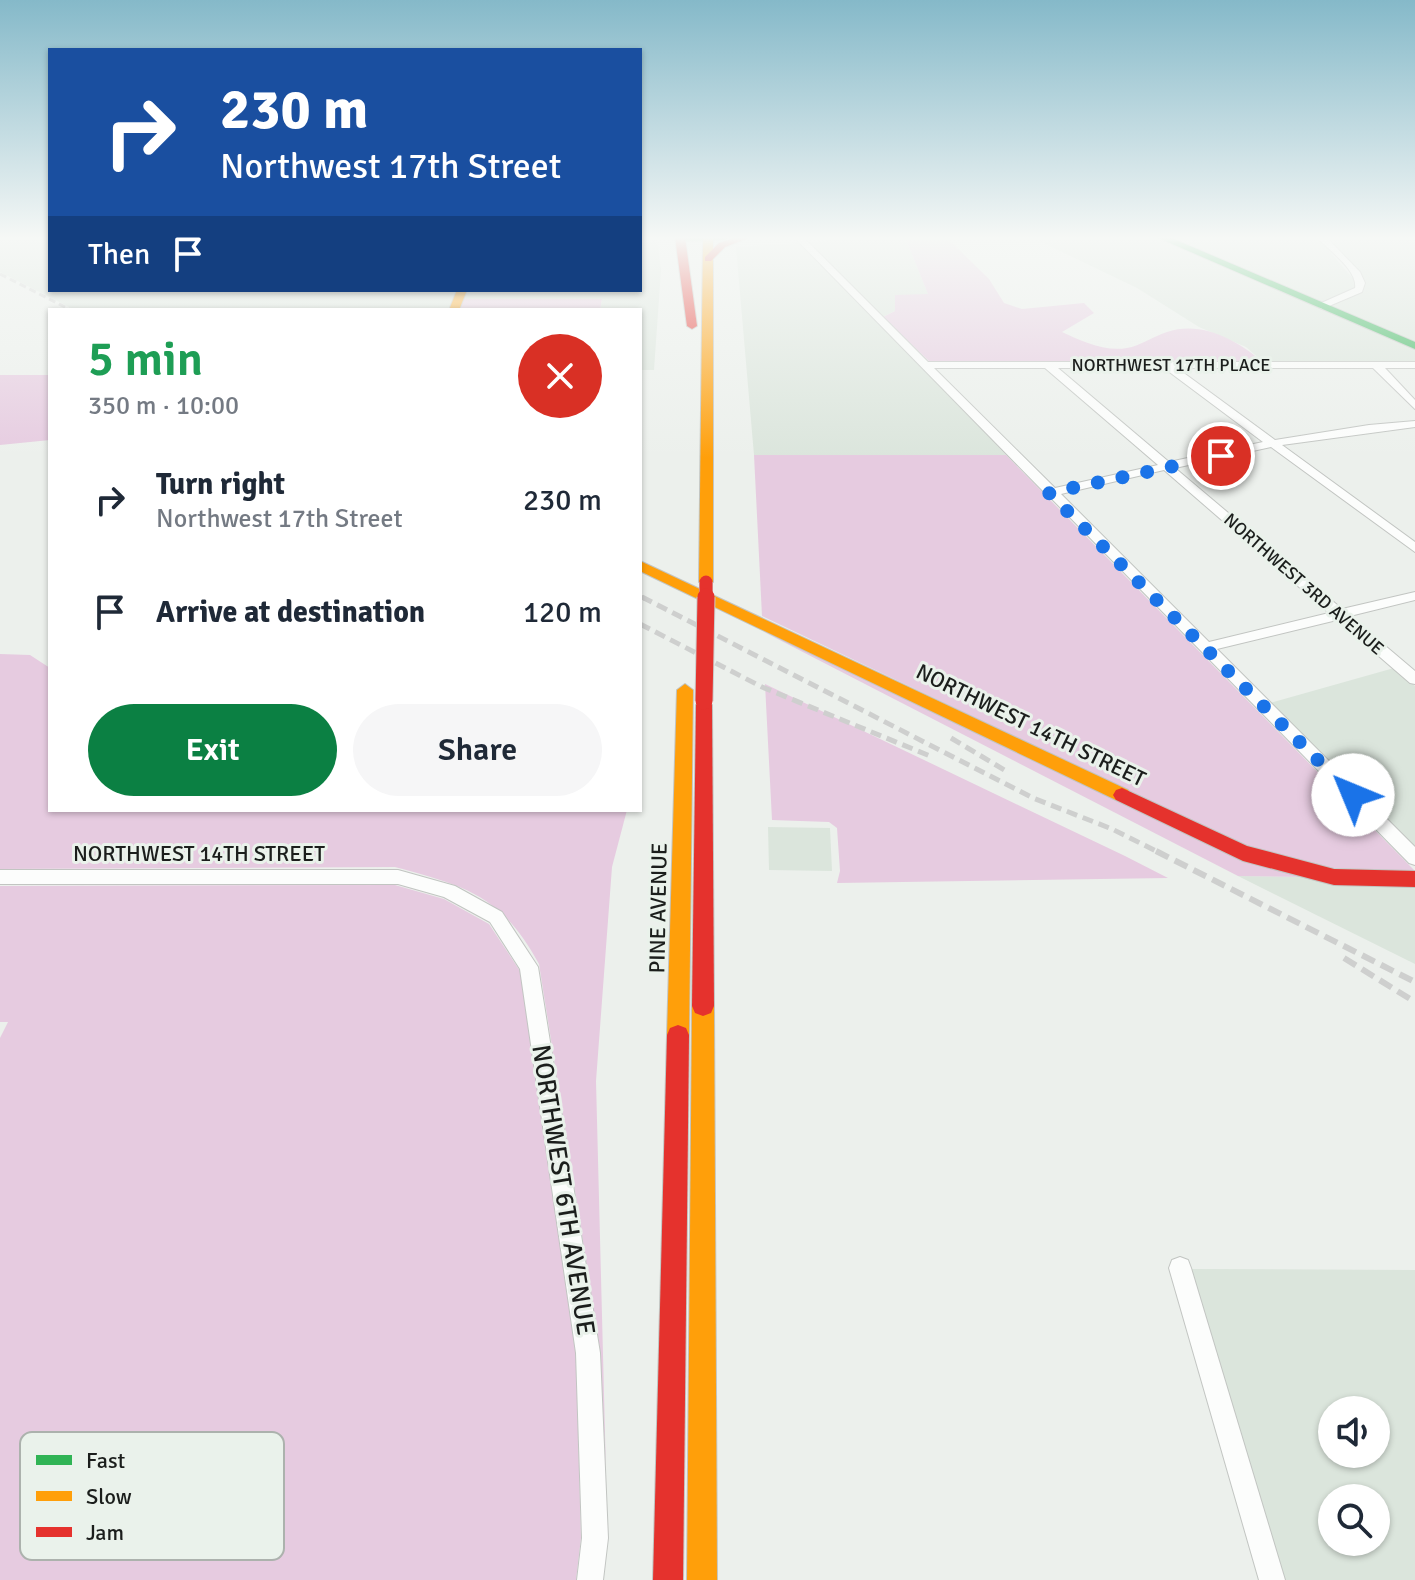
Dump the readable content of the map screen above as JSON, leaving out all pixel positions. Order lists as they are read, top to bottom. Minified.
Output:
{"streets":{"main road":["NORTHWEST 14TH STREET","PINE AVENUE"],"street":["NORTHWEST 17TH PLACE","NORTHWEST 3RD AVENUE","NORTHWEST 6TH AVENUE"]},"crossings":[["NORTHWEST 17TH PLACE","NORTHWEST 3RD AVENUE"],["NORTHWEST 14TH STREET","NORTHWEST 6TH AVENUE"]],"legend":["Fast","Slow","Jam"],"page":{"turn":["230 m","Northwest 17th Street"],"then":"Then","heading":["5 min","350 m · 10:00"],"list":[{"name":"Turn right","note":"Northwest 17th Street","value":"230 m"},{"name":"Arrive at destination","value":"120 m"}],"buttons":["Exit","Share"]}}
